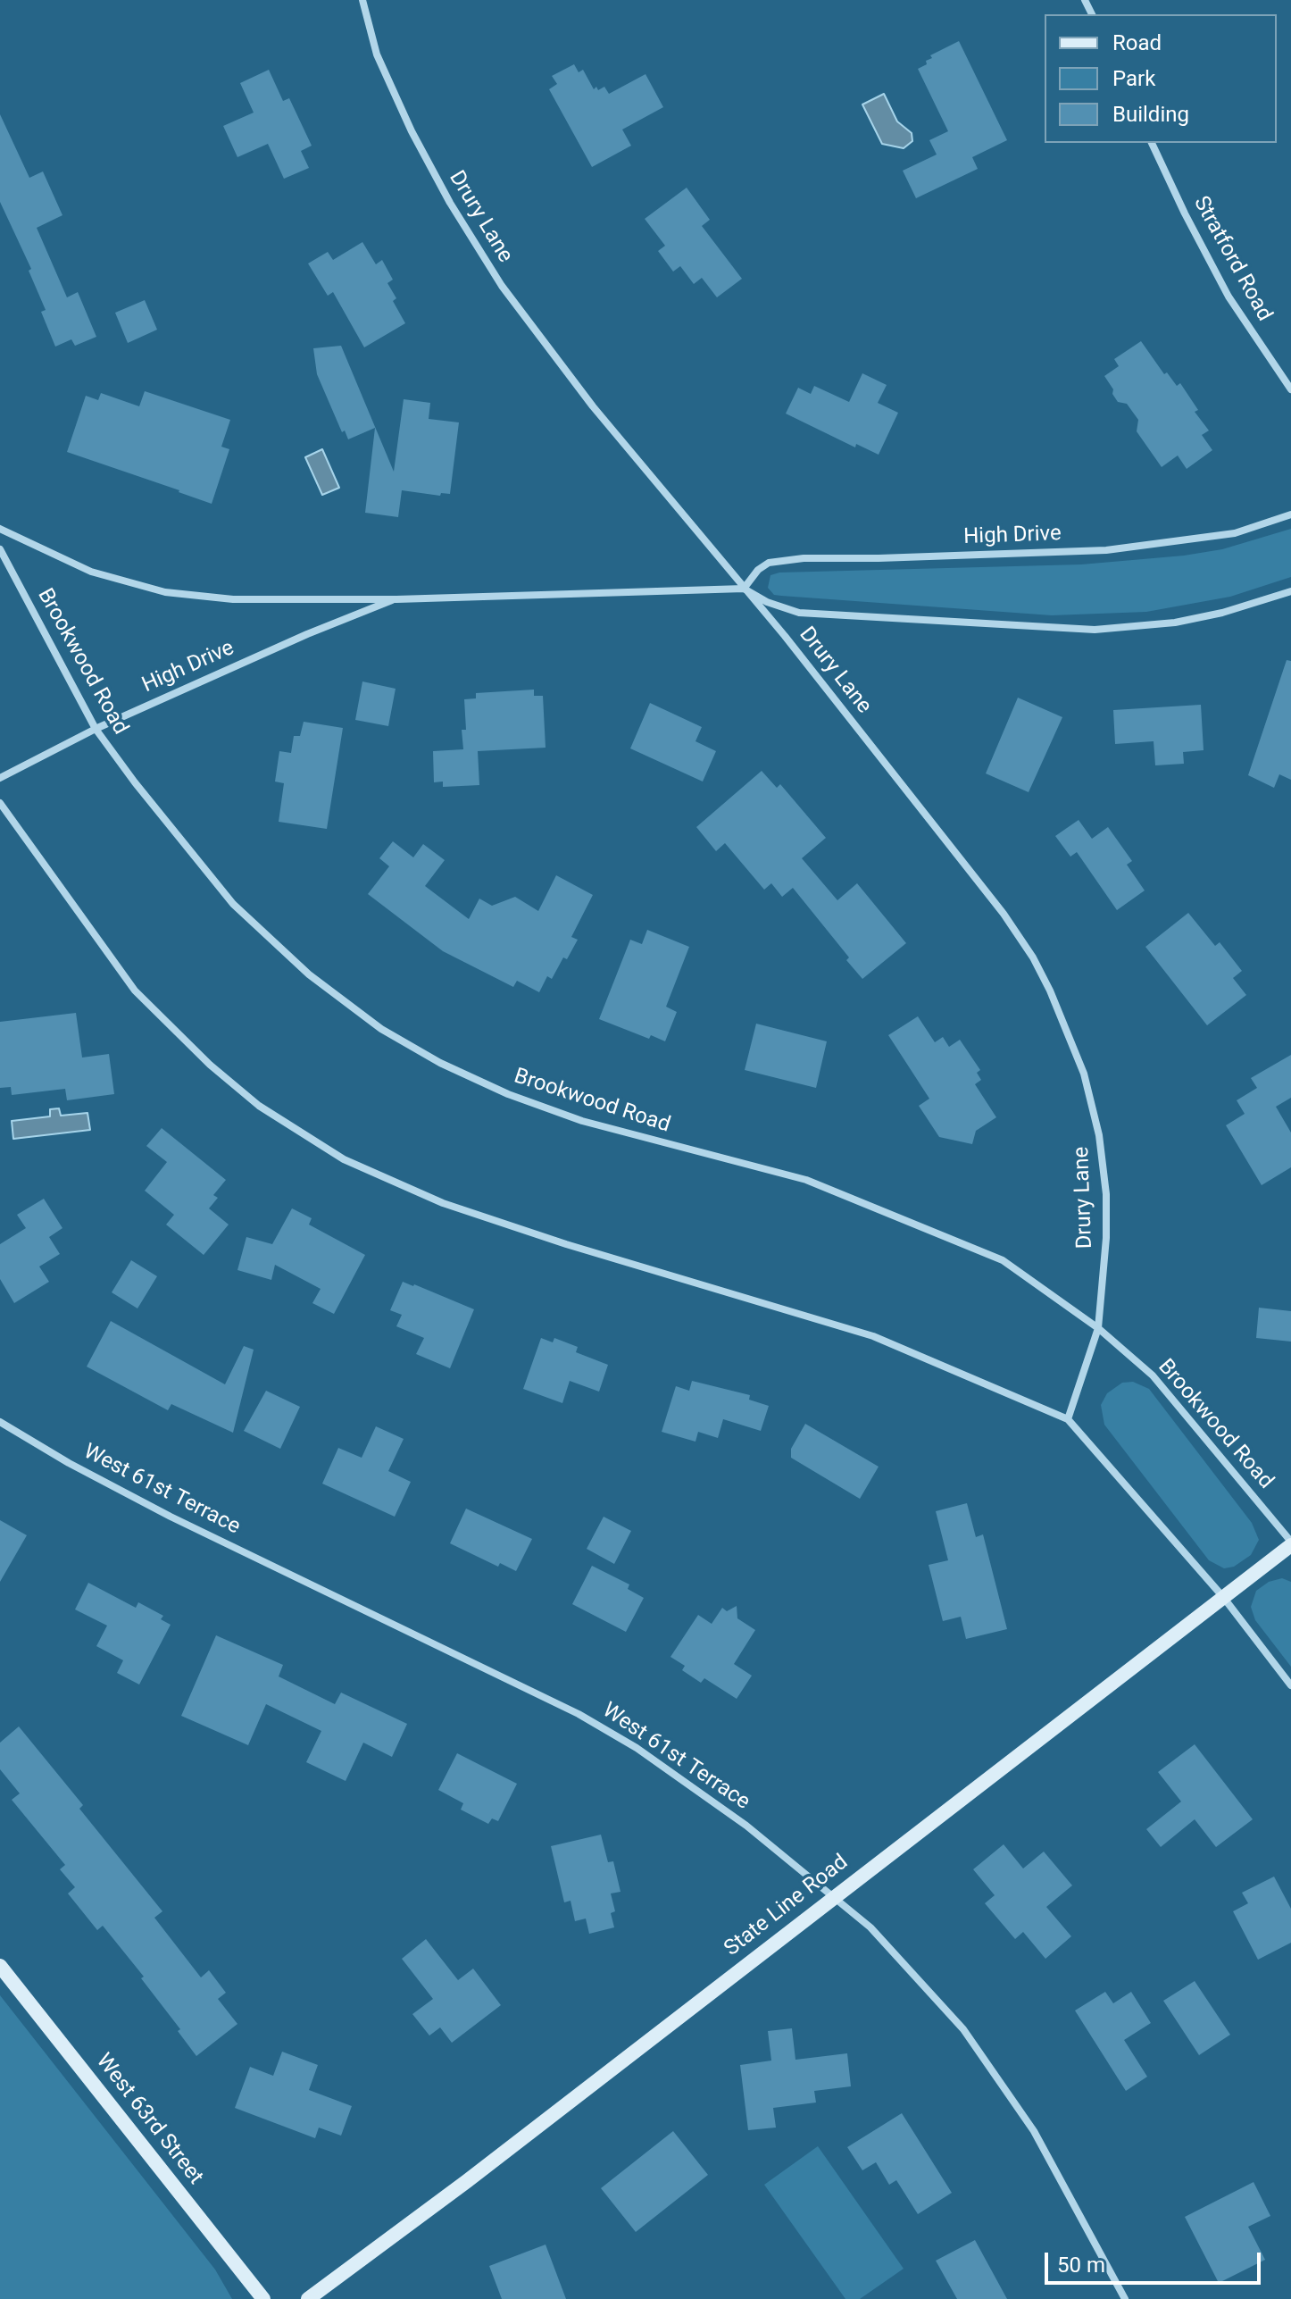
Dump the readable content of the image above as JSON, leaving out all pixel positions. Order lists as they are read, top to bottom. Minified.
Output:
{"streets":{"main road":["State Line Road","West 63rd Street"],"street":["Drury Lane","Stratford Road","High Drive","Brookwood Road","West 61st Terrace"]},"crossings":[["Drury Lane","High Drive"],["Drury Lane","Brookwood Road"],["High Drive","Brookwood Road"],["Brookwood Road","State Line Road"],["West 61st Terrace","State Line Road"]],"legend":["Road","Park","Building"],"scale_bar":"50 m"}
